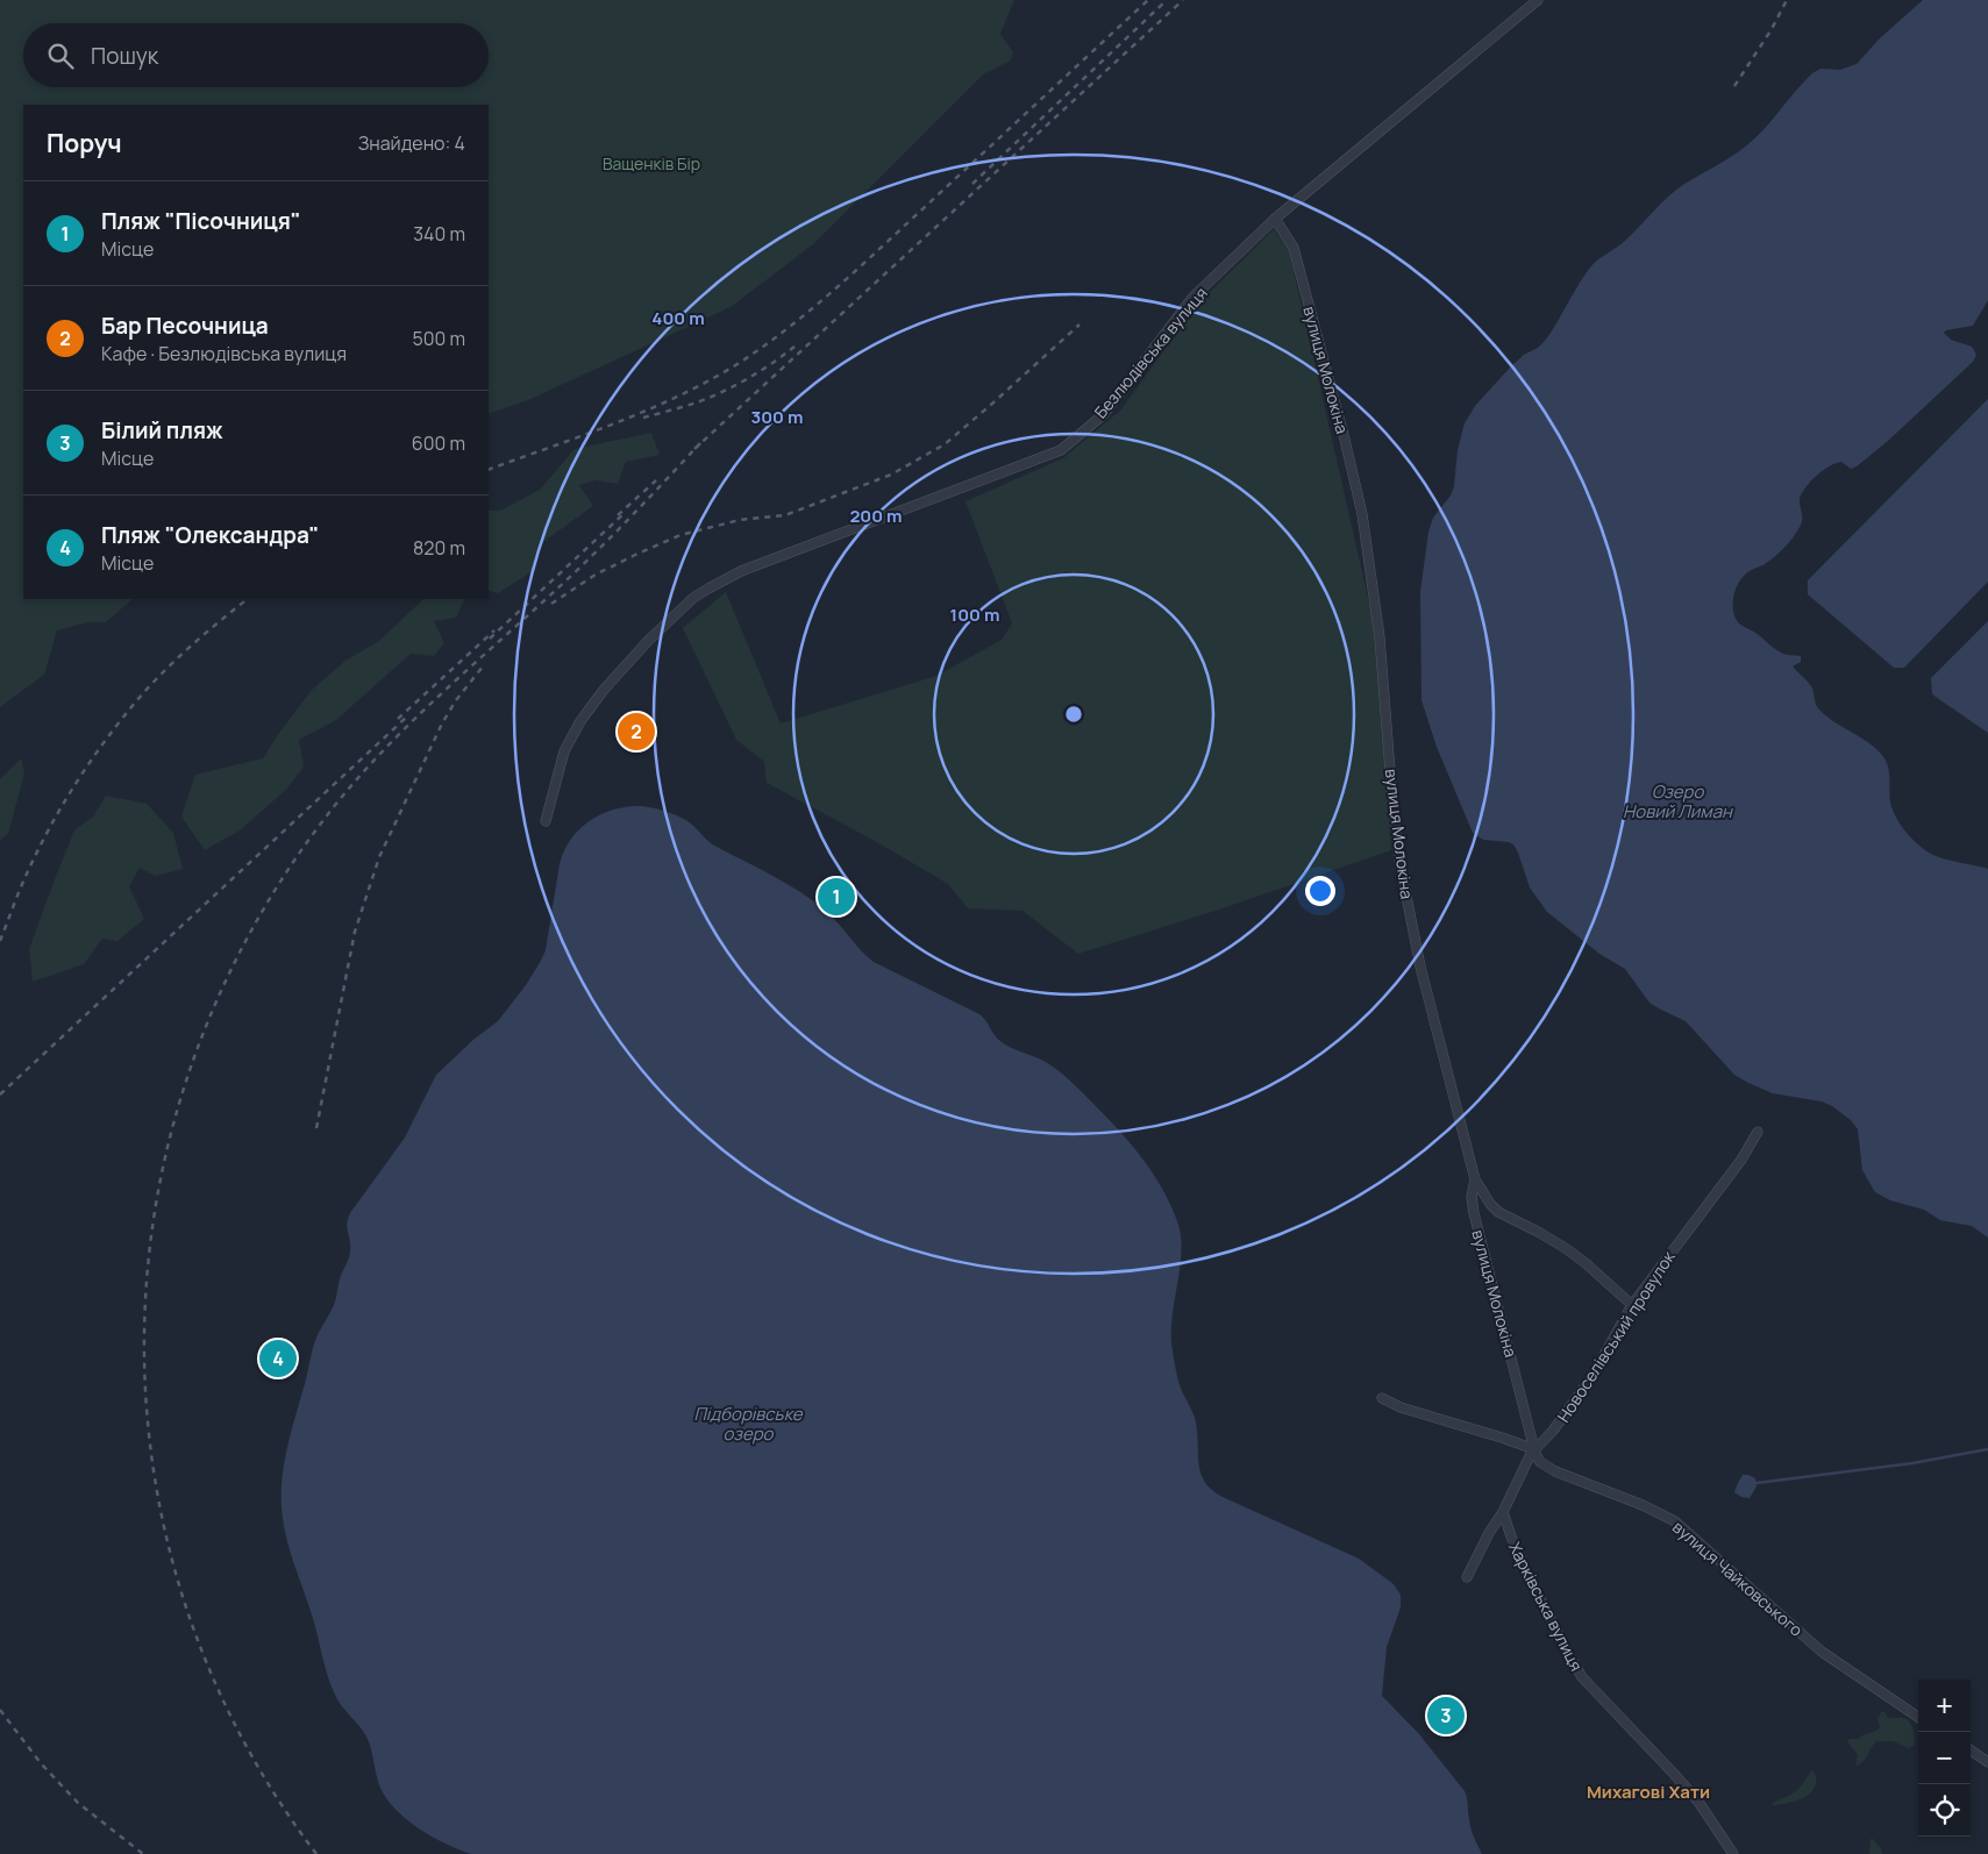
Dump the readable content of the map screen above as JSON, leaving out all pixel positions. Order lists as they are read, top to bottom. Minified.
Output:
{"streets":{"street":["Безлюдівська вулиця","вулиця Молокіна","Новоселівський провулок","вулиця Чайковського","Харківська вулиця"]},"crossings":[["Безлюдівська вулиця","вулиця Молокіна"],["вулиця Молокіна","Новоселівський провулок"],["вулиця Молокіна","вулиця Чайковського"],["Новоселівський провулок","вулиця Чайковського"],["Новоселівський провулок","Харківська вулиця"]],"districts":["Михагові Хати"],"water":["Озеро Новий Лиман","Підборівське озеро"],"parks":["Ващенків Бір"],"page":{"search":"Пошук","heading":["Поруч","Знайдено: 4"],"list":[{"mark":"1","name":"Пляж \"Пісочниця\"","note":"Місце","value":"340 m"},{"mark":"2","name":"Бар Песочница","note":"Кафе · Безлюдівська вулиця","value":"500 m"},{"mark":"3","name":"Білий пляж","note":"Місце","value":"600 m"},{"mark":"4","name":"Пляж \"Олександра\"","note":"Місце","value":"820 m"}],"pins":["2","1","4","3"],"map_buttons":["+","−"]},"rings":["400 m","300 m","200 m","100 m"]}
